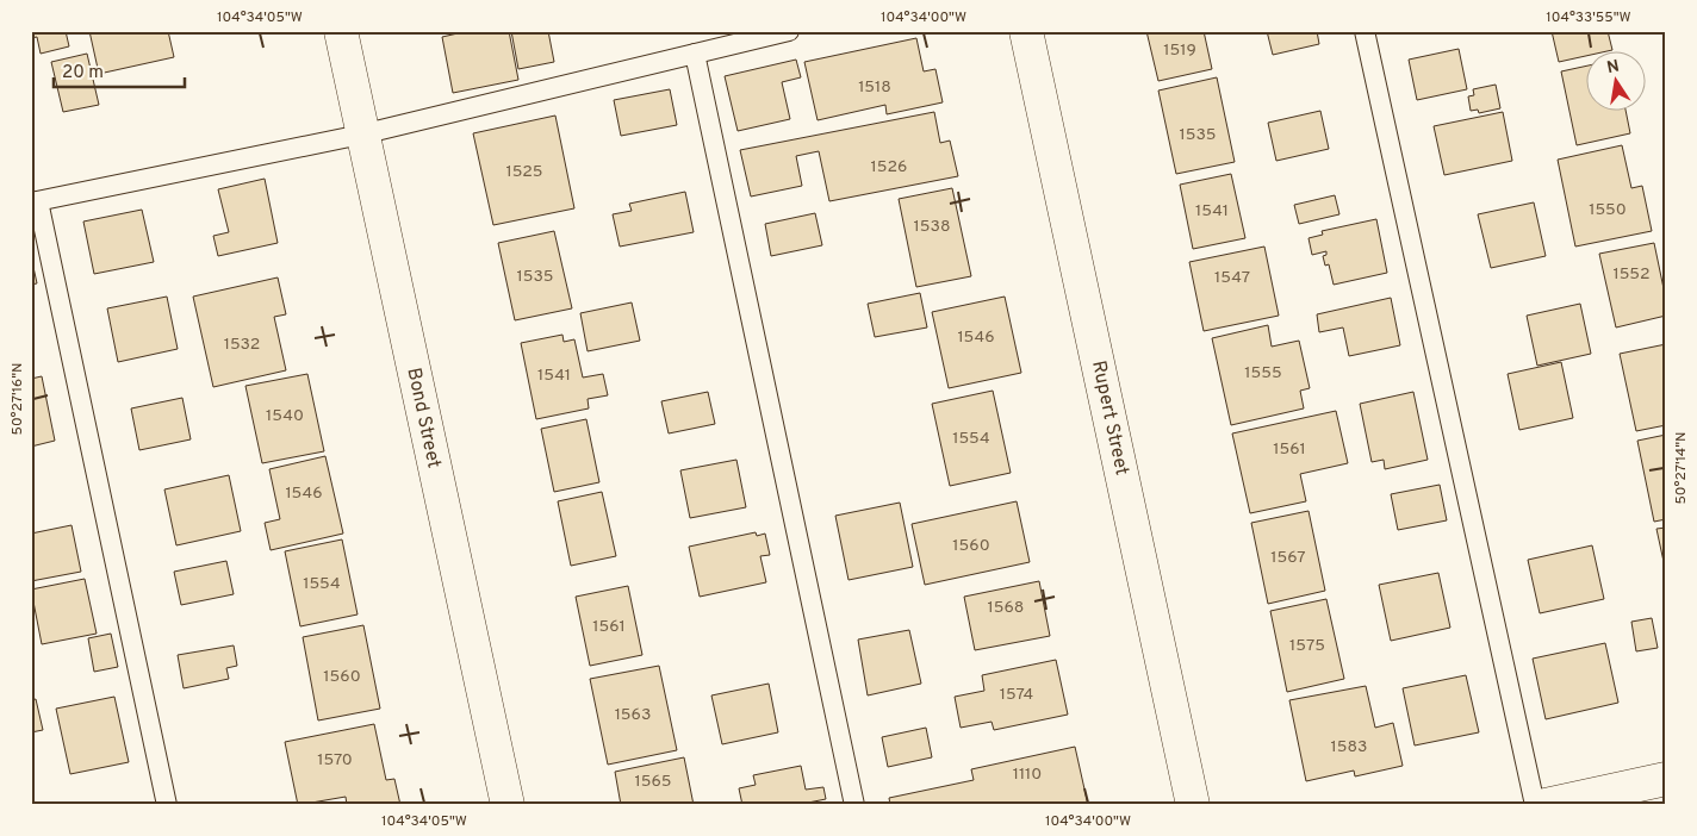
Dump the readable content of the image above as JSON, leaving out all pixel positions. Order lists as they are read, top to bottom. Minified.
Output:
{"streets":{"street":["Bond Street","Rupert Street"]},"house_numbers":["1519","1518","1535","1526","1525","1550","1541","1538","1552","1535","1547","1546","1532","1555","1541","1540","1554","1561","1546","1560","1567","1554","1568","1561","1575","1560","1574","1563","1583","1570","1110","1565"],"scale_bar":"20 m","north":"top","coordinates":["104°34'05\"W","104°34'00\"W","104°33'55\"W","50°27'16\"N","50°27'14\"N"]}
